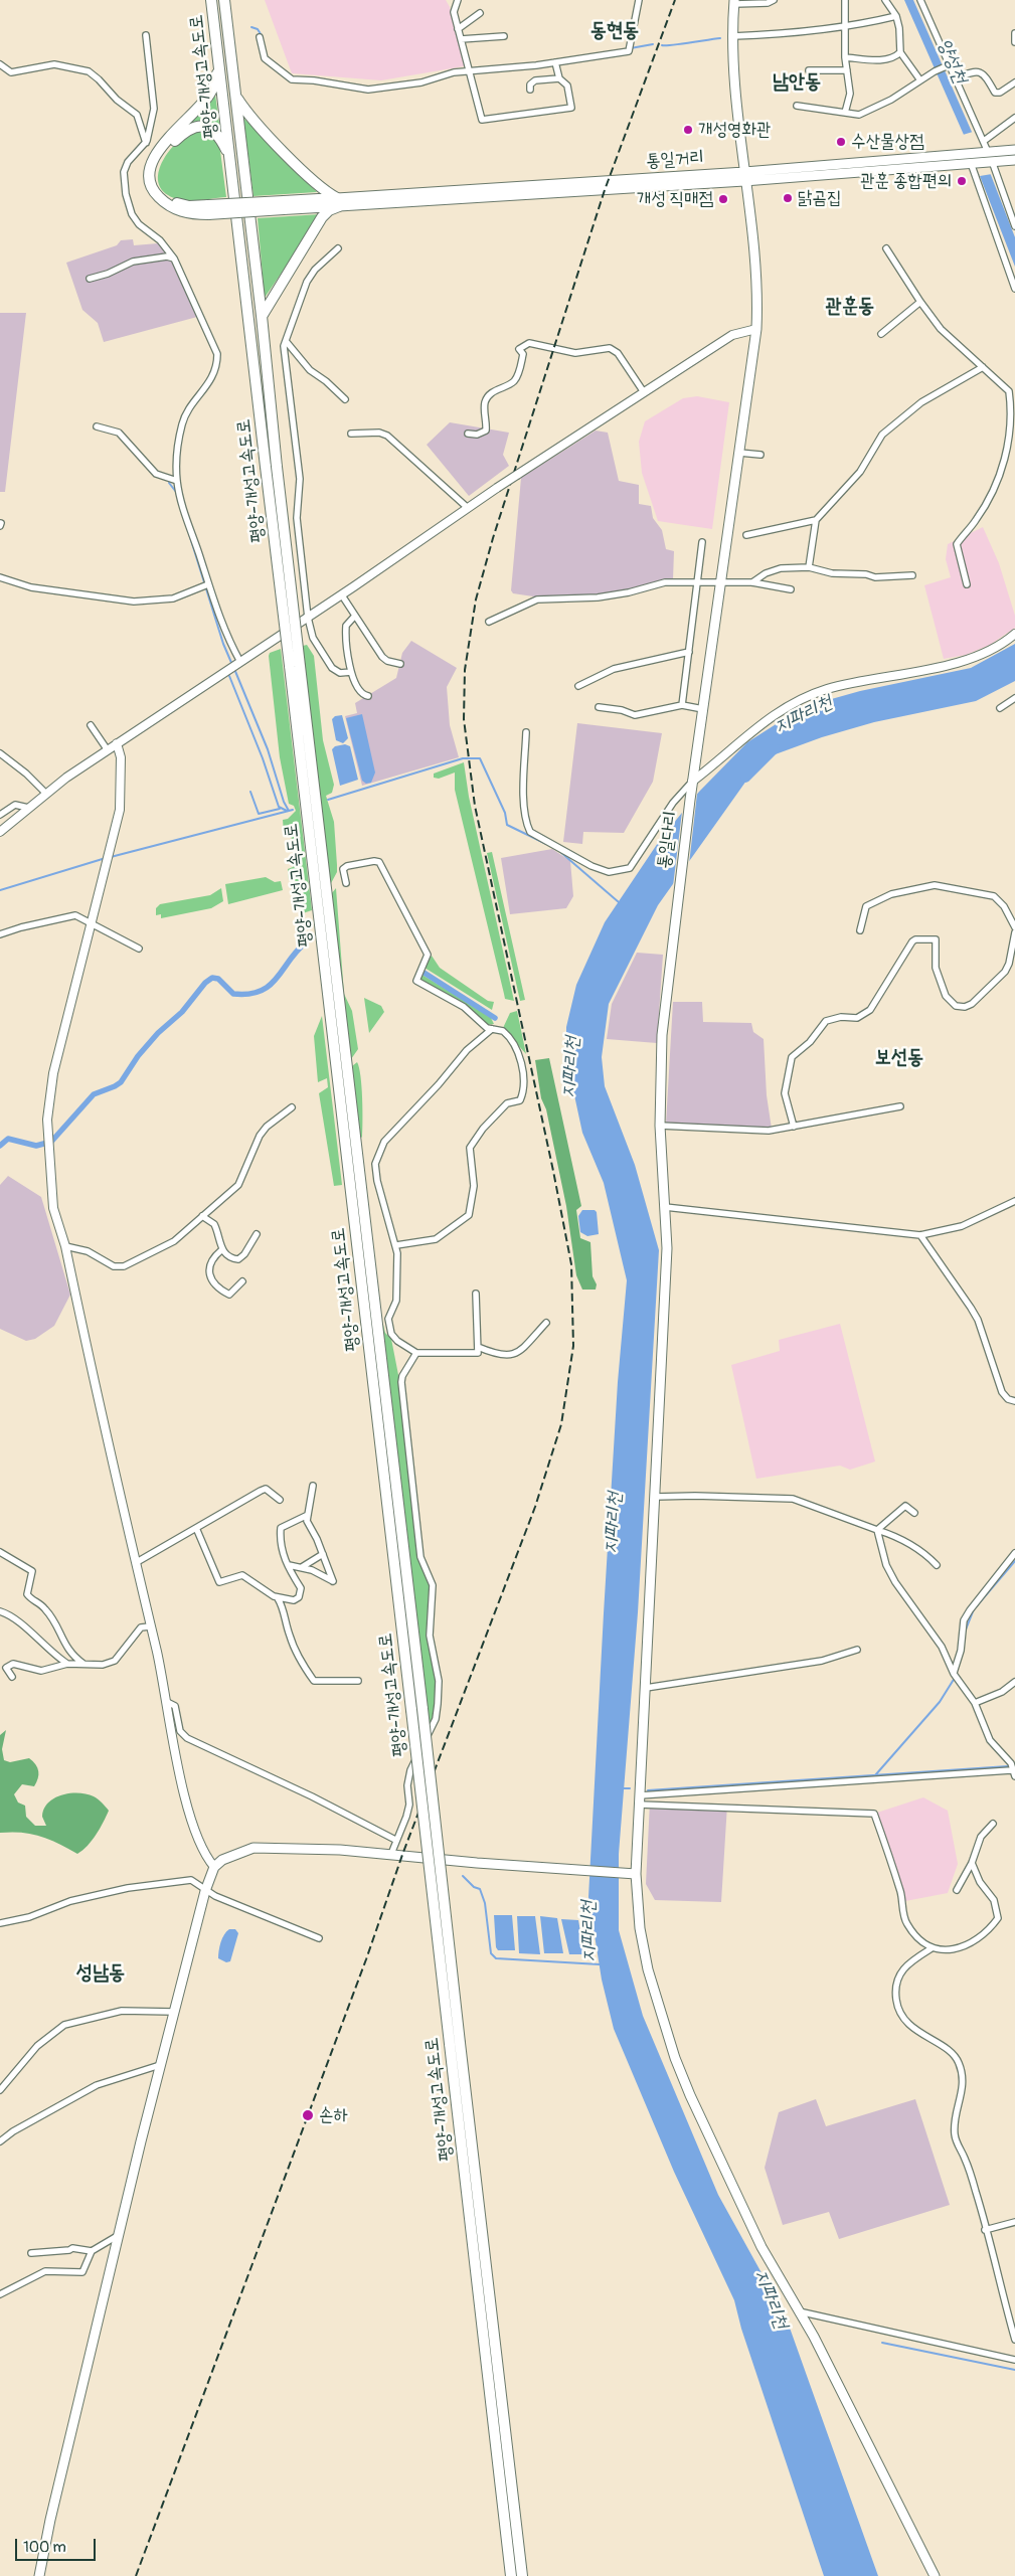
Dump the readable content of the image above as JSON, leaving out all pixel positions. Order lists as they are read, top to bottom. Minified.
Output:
{"streets":{"highway":["평양-개성고속도로"],"main road":["통일거리","통일다리"]},"crossings":[["통일거리","통일다리"]],"districts":["동현동","남안동","관훈동","보선동","성남동"],"water":["양성천","지파리천"],"places":["개성영화관","수산물상점","관훈 종합편의","닭곰집","개성 직매점","손하"],"scale_bar":"100 m"}
